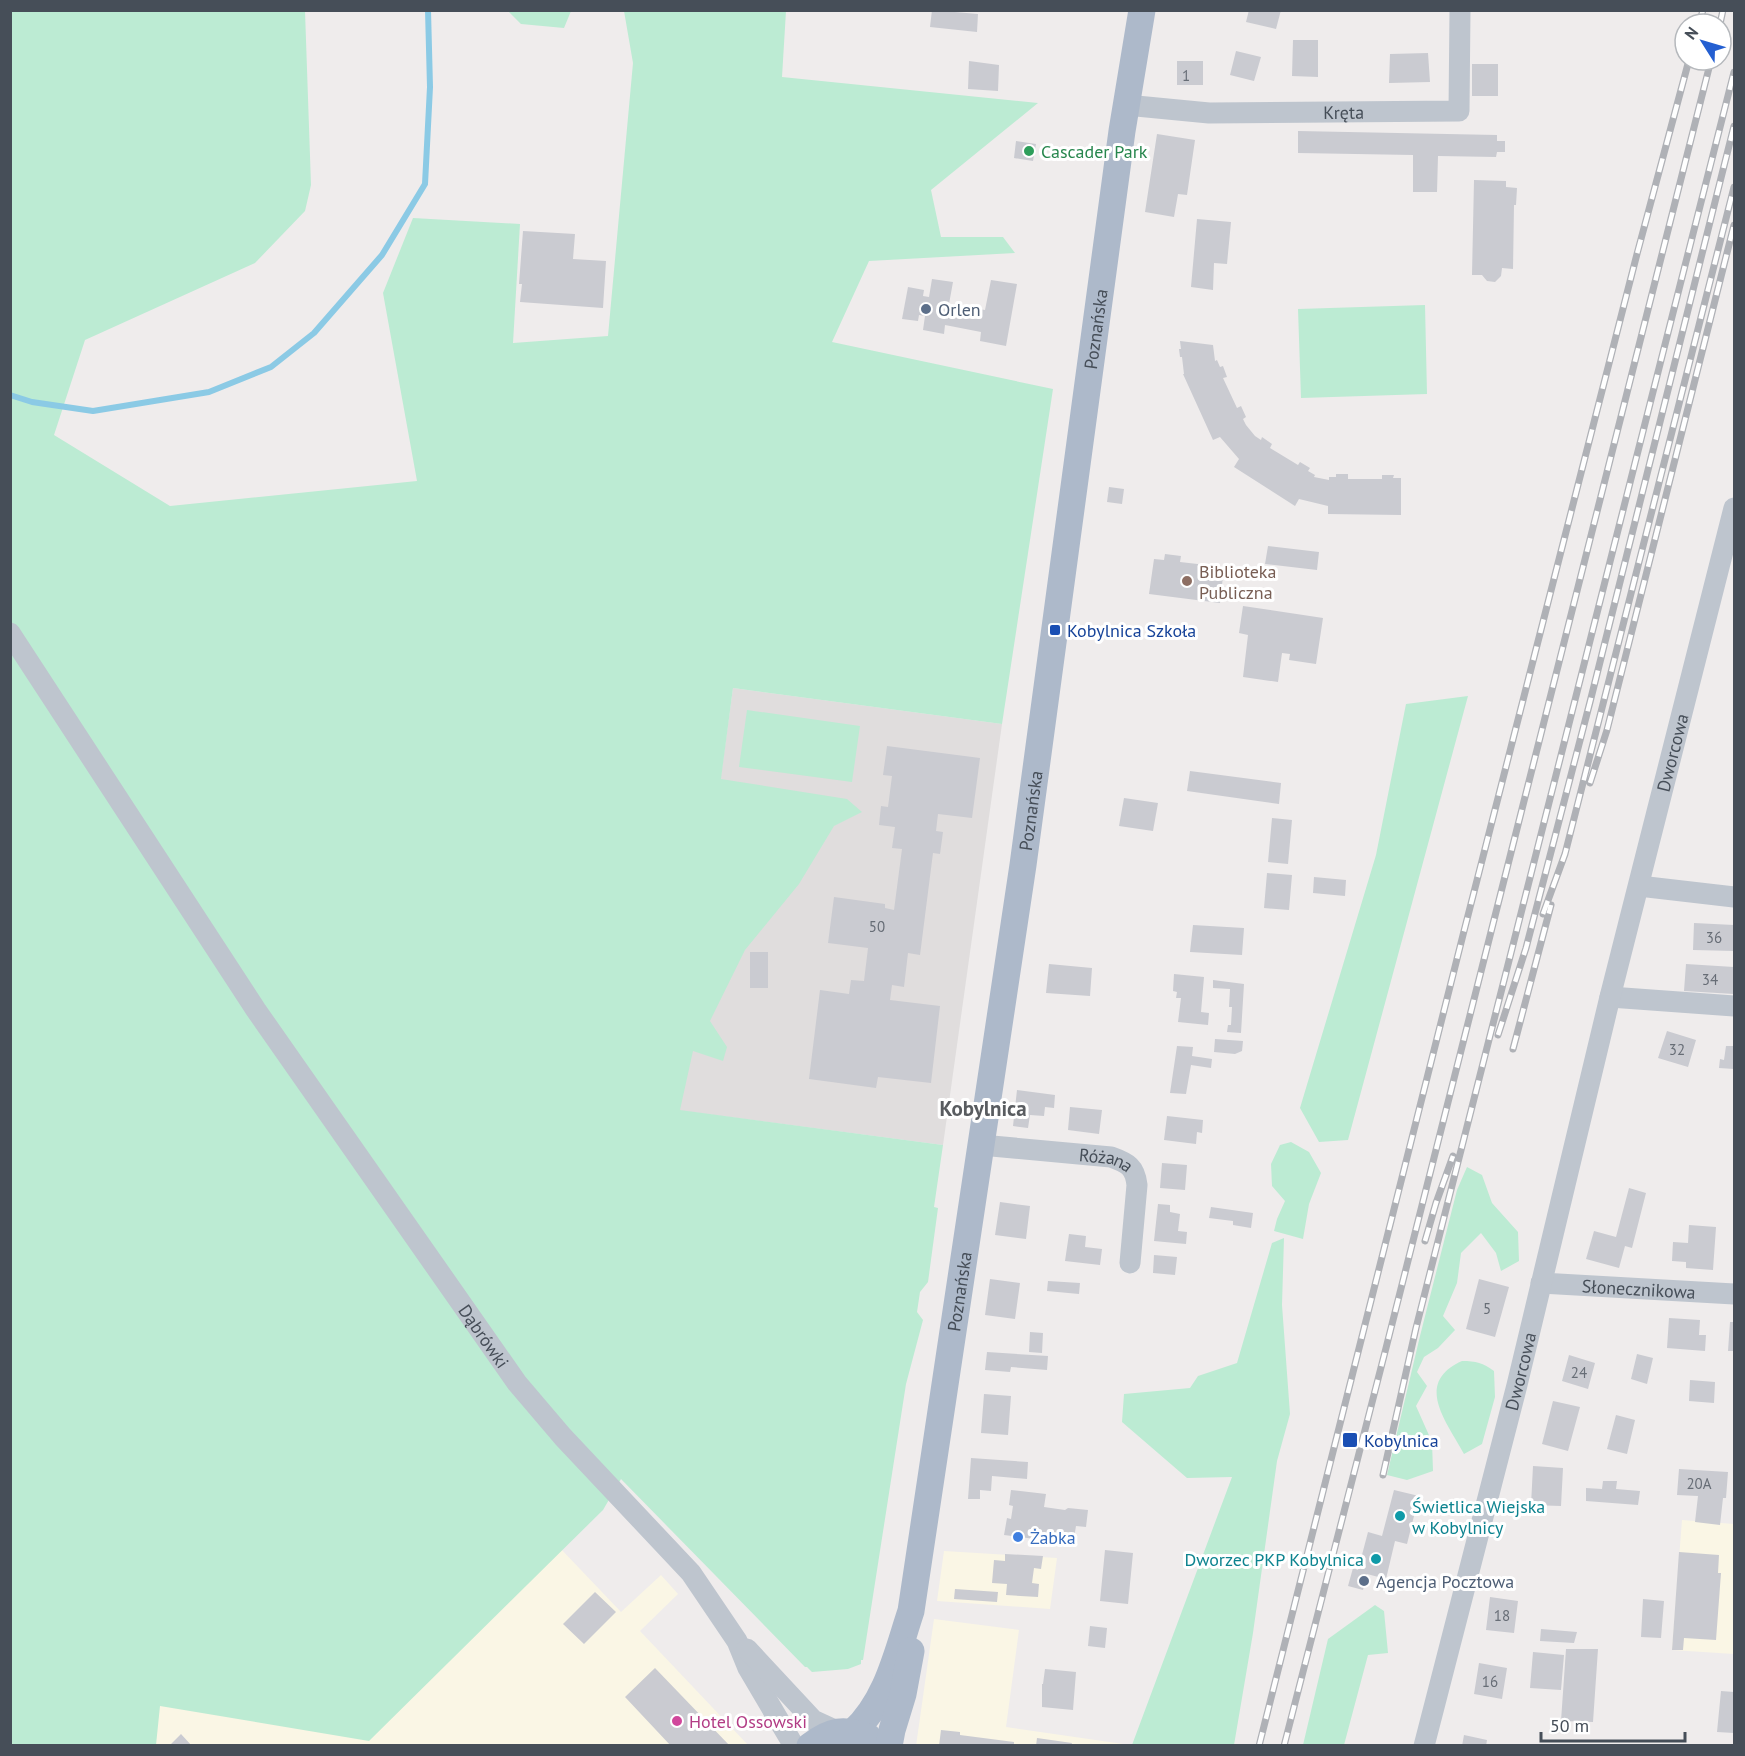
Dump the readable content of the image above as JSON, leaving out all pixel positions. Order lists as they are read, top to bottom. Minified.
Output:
{"streets":{"main road":["Poznańska"],"street":["Kręta","Dworcowa","Różana","Słonecznikowa","Dąbrówki"]},"crossings":[["Kręta","Poznańska"],["Poznańska","Różana"],["Poznańska","Dąbrówki"],["Dworcowa","Słonecznikowa"]],"districts":["Kobylnica"],"places":{"other":["Cascader Park","Orlen","Biblioteka Publiczna","Świetlica Wiejska w Kobylnicy","Żabka","Dworzec PKP Kobylnica","Agencja Pocztowa","Hotel Ossowski"],"transit":["Kobylnica Szkoła","Kobylnica"]},"house_numbers":["1","50","36","34","32","5","24","20A","18","16"],"scale_bar":"50 m","north":"top left"}
